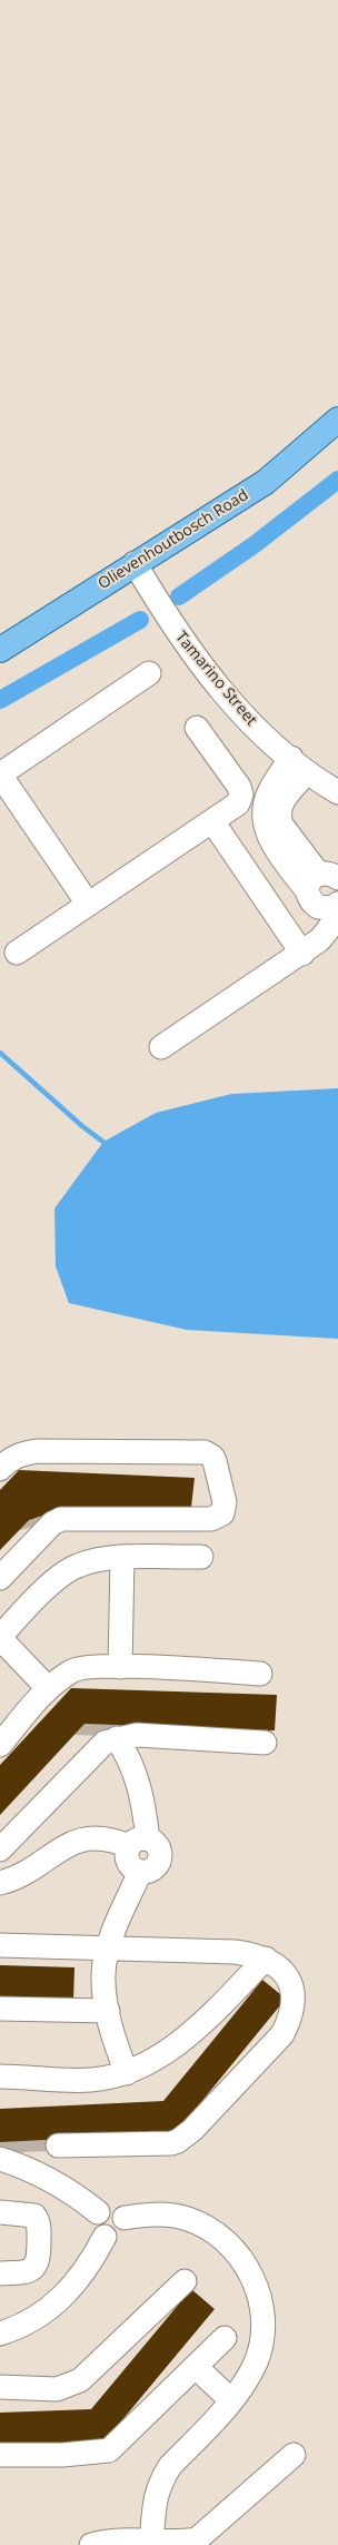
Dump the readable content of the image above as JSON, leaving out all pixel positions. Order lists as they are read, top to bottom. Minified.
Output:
{"streets":{"main road":["Olievenhoutbosch Road"],"street":["Tamarino Street"]},"crossings":[["Olievenhoutbosch Road","Tamarino Street"]]}
